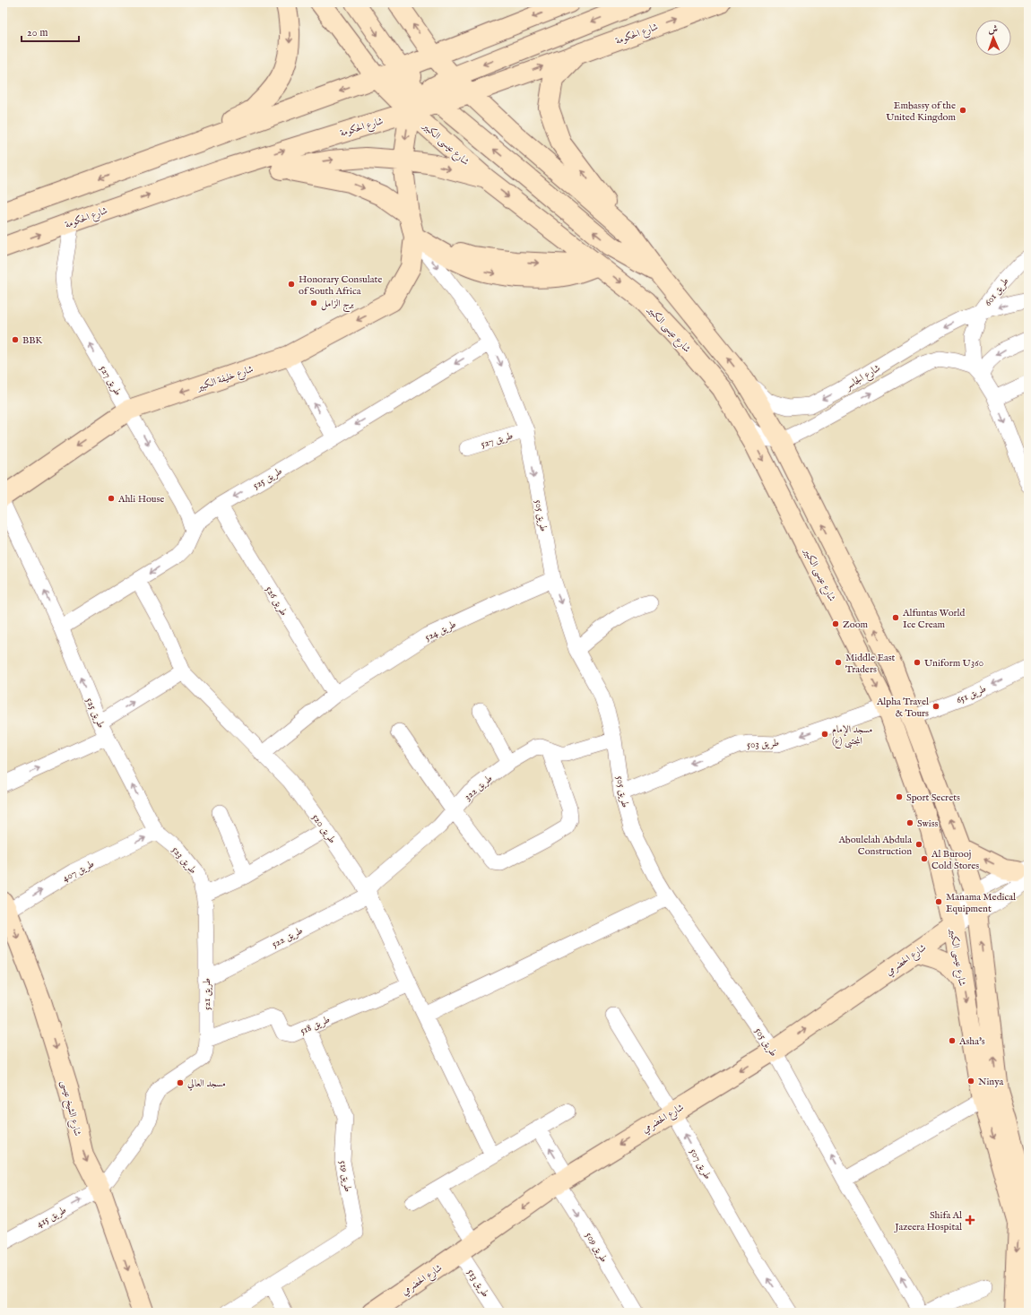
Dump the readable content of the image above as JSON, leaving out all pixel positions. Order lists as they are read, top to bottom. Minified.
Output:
{"streets":{"main road":["شارع الحكومة","شارع عيسى الكبير","شارع خليفة الكبير","شارع الحضرمي","شارع الشيخ عيسى"],"street":["طريق 601","شارع الجاسر","طريق 527","طريق 525","طريق 505","طريق 526","طريق 524","طريق 651","طريق 503","طريق 322","طريق 520","طريق 523","طريق 407","طريق 522","طريق 521","طريق 518","طريق 507","طريق 519","طريق 415","طريق 509","طريق 513"]},"crossings":[["شارع الحكومة","شارع عيسى الكبير"],["شارع الحكومة","طريق 527"],["شارع عيسى الكبير","شارع الجاسر"],["شارع عيسى الكبير","طريق 651"],["شارع عيسى الكبير","طريق 503"],["شارع عيسى الكبير","شارع الحضرمي"],["طريق 601","شارع الجاسر"],["شارع خليفة الكبير","طريق 527"],["شارع خليفة الكبير","طريق 505"],["طريق 527","طريق 525"],["طريق 527","طريق 505"],["طريق 525","طريق 505"],["طريق 525","طريق 526"],["طريق 525","طريق 523"],["طريق 525","طريق 407"],["طريق 505","طريق 524"],["طريق 505","طريق 503"],["طريق 505","طريق 322"],["طريق 505","شارع الحضرمي"],["طريق 526","طريق 524"],["طريق 524","طريق 520"],["طريق 322","طريق 520"],["طريق 322","طريق 522"],["طريق 520","طريق 522"],["طريق 520","طريق 518"],["طريق 523","طريق 407"],["طريق 523","طريق 521"],["طريق 407","شارع الشيخ عيسى"],["طريق 522","طريق 521"],["شارع الحضرمي","طريق 507"],["شارع الحضرمي","طريق 509"],["شارع الحضرمي","طريق 513"],["طريق 521","طريق 518"],["طريق 521","شارع الشيخ عيسى"],["طريق 521","طريق 415"],["طريق 518","طريق 519"],["شارع الشيخ عيسى","طريق 415"]],"one_way":["شارع خليفة الكبير","طريق 651","طريق 503","طريق 407","شارع الشيخ عيسى","طريق 507","طريق 415"],"places":{"other":["Embassy of the United Kingdom","Honorary Consulate of South Africa","برج الزامل","BBK","Ahli House","Alfuntas World Ice Cream","Zoom","Middle East Traders","Uniform U360","Alpha Travel & Tours","مسجد الإمام المجتبى (ع)","Sport Secrets","Swiss","Aboulelah Abdula Construction","Al Burooj Cold Stores","Manama Medical Equipment","Asha's","Ninya","مسجد العالي"],"health":["Shifa Al Jazeera Hospital"]},"scale_bar":"20 m","north":"top"}
